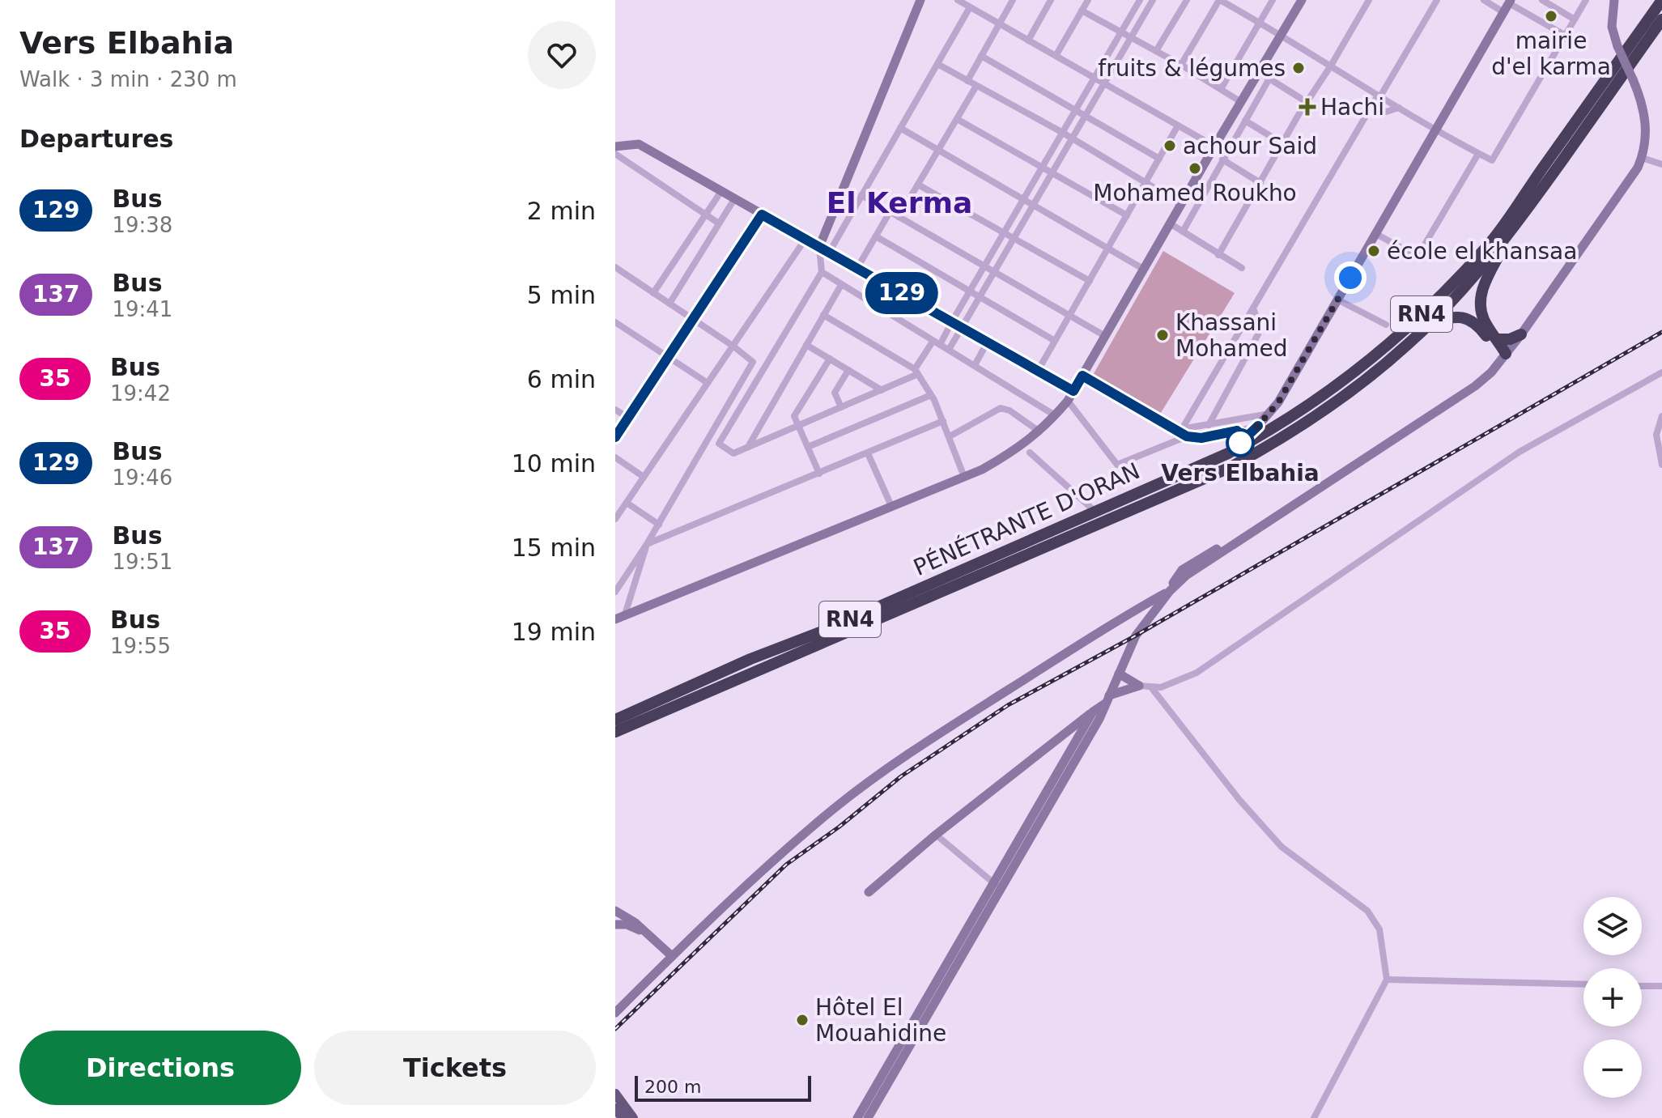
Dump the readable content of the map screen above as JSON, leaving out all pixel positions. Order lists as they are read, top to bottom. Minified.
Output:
{"streets":{"highway":["RN4","PÉNÉTRANTE D'ORAN"]},"districts":["El Kerma"],"places":{"other":["mairie d'el karma","fruits & légumes","achour Said","Mohamed Roukho","école el khansaa","Khassani Mohamed","Vers Elbahia","Hôtel El Mouahidine"],"health":["Hachi"]},"lines":["bus line 129"],"scale_bar":"200 m","page":{"heading":[["Vers Elbahia","Walk · 3 min · 230 m"],"Departures"],"on_map":"129","list":[{"mark":"129","name":"Bus","note":"19:38","value":"2 min"},{"mark":"137","name":"Bus","note":"19:41","value":"5 min"},{"mark":"35","name":"Bus","note":"19:42","value":"6 min"},{"mark":"129","name":"Bus","note":"19:46","value":"10 min"},{"mark":"137","name":"Bus","note":"19:51","value":"15 min"},{"mark":"35","name":"Bus","note":"19:55","value":"19 min"}],"map_buttons":["+","−"],"buttons":["Directions","Tickets"],"scale":"200 m"}}
